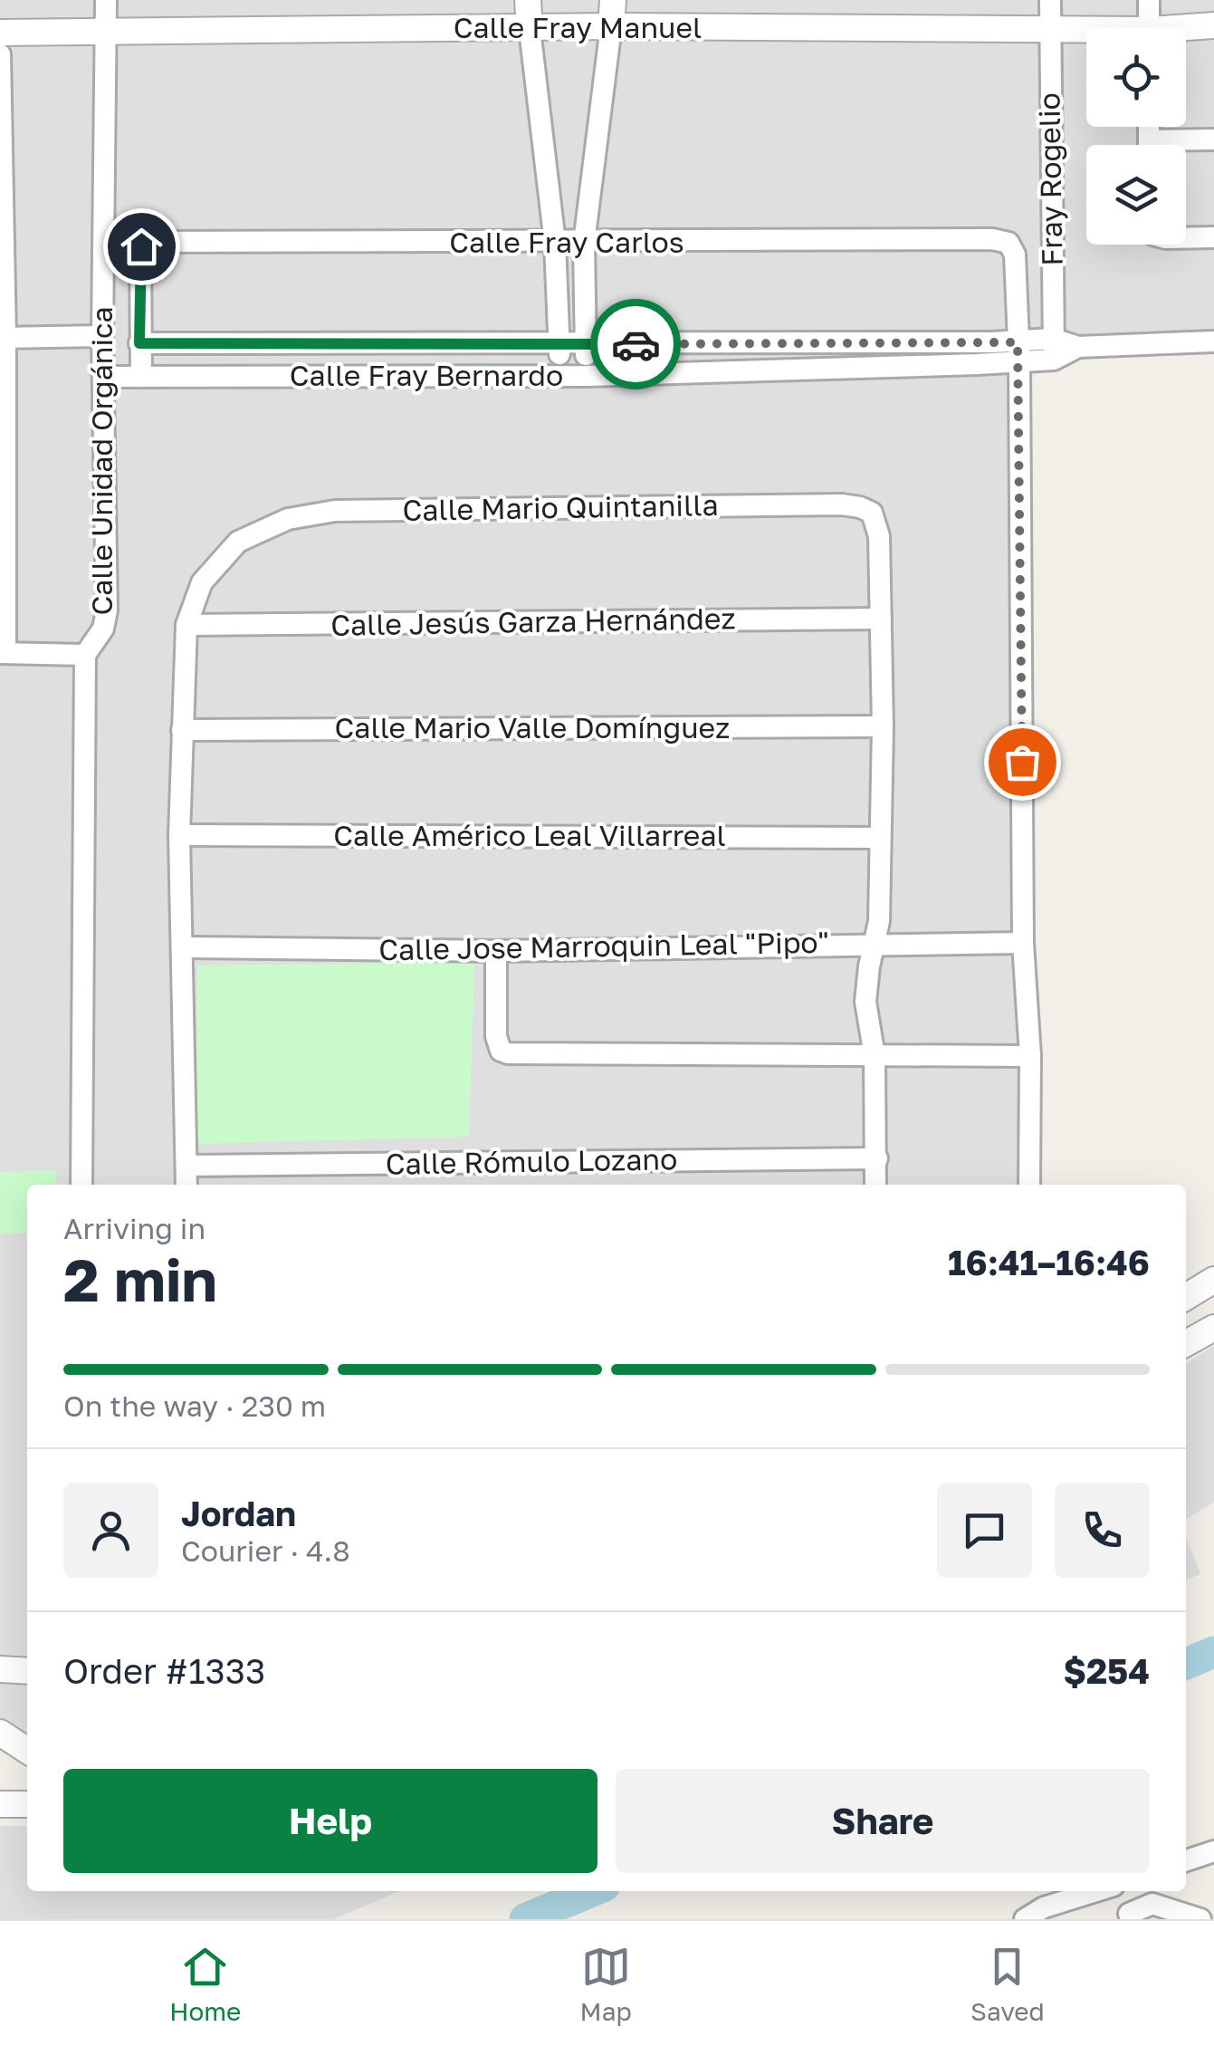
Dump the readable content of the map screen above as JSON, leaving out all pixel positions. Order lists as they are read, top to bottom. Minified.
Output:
{"streets":{"street":["Calle Fray Manuel","Fray Rogelio","Calle Fray Carlos","Calle Fray Bernardo","Calle Unidad Orgánica","Calle Mario Quintanilla","Calle Jesús Garza Hernández","Calle Mario Valle Domínguez","Calle Américo Leal Villarreal","Calle Jose Marroquin Leal \"Pipo\"","Calle Rómulo Lozano"]},"crossings":[["Calle Fray Manuel","Fray Rogelio"],["Calle Fray Manuel","Calle Unidad Orgánica"],["Calle Fray Carlos","Calle Fray Bernardo"],["Calle Fray Carlos","Calle Jose Marroquin Leal \"Pipo\""],["Calle Fray Bernardo","Calle Unidad Orgánica"],["Calle Mario Quintanilla","Calle Jesús Garza Hernández"],["Calle Mario Quintanilla","Calle Mario Valle Domínguez"],["Calle Mario Quintanilla","Calle Américo Leal Villarreal"],["Calle Mario Quintanilla","Calle Jose Marroquin Leal \"Pipo\""],["Calle Mario Quintanilla","Calle Rómulo Lozano"]],"page":{"heading":["2 min","Arriving in","16:41–16:46"],"panel":["Jordan","Courier · 4.8","Order #1333","$254"],"bar":"On the way · 230 m","buttons":["Help","Share"],"tabs":["Home","Map","Saved"]}}
